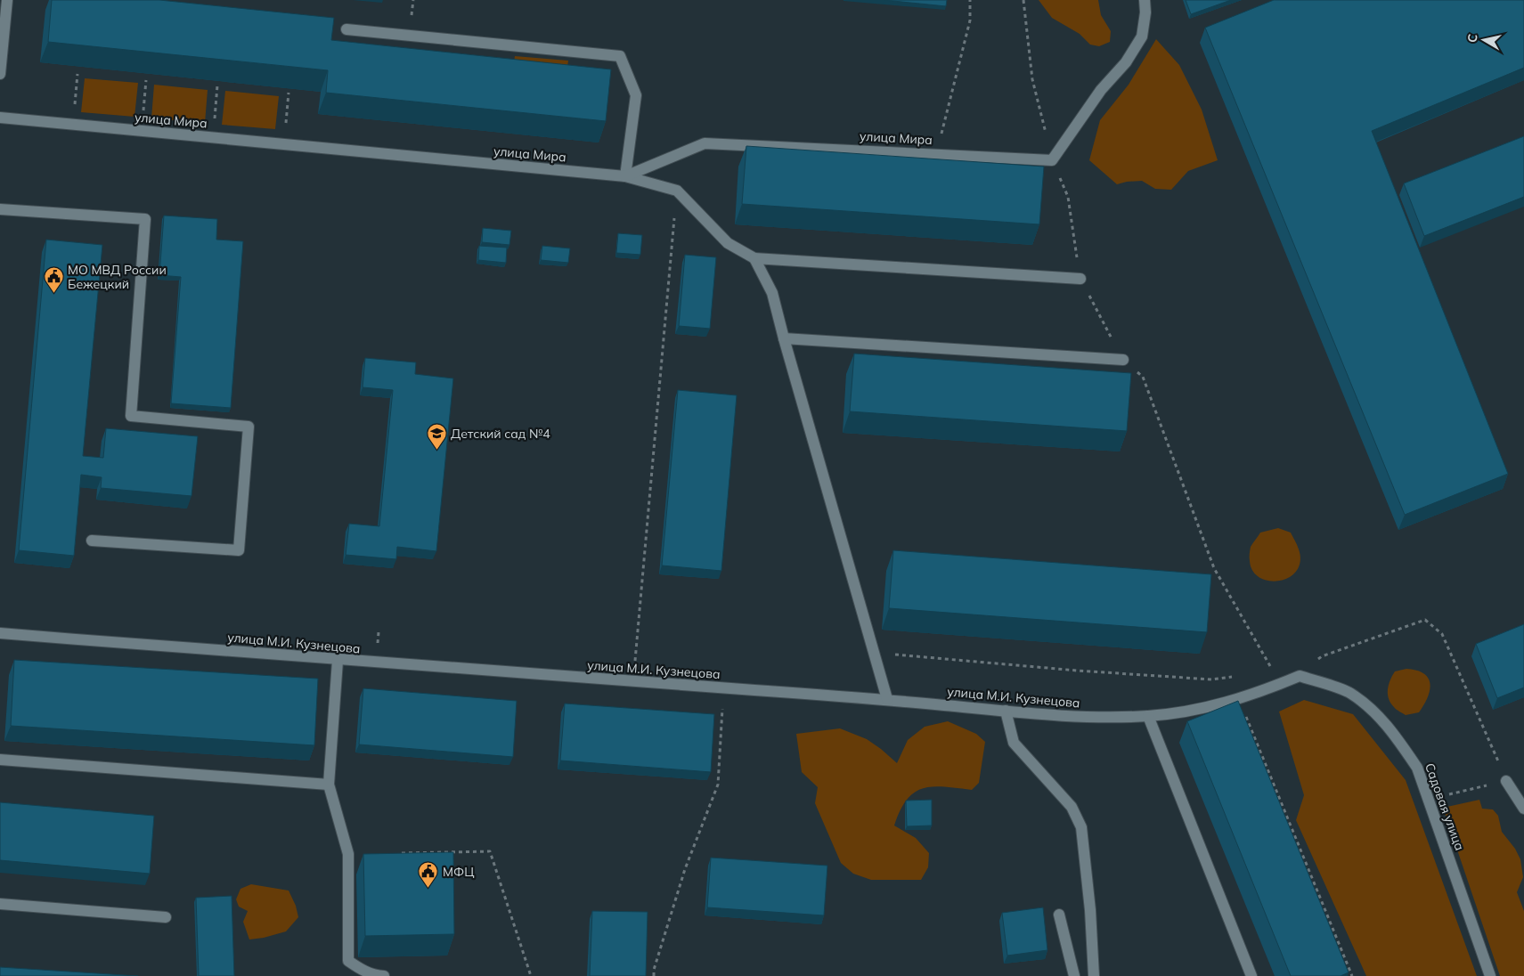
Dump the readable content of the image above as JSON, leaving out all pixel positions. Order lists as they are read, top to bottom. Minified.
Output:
{"streets":{"street":["улица Мира","улица М.И. Кузнецова","Садовая улица"]},"crossings":[["улица М.И. Кузнецова","Садовая улица"]],"places":{"public building":["МО МВД России Бежецкий","МФЦ"],"school or university":["Детский сад №4"]},"north":"left"}
